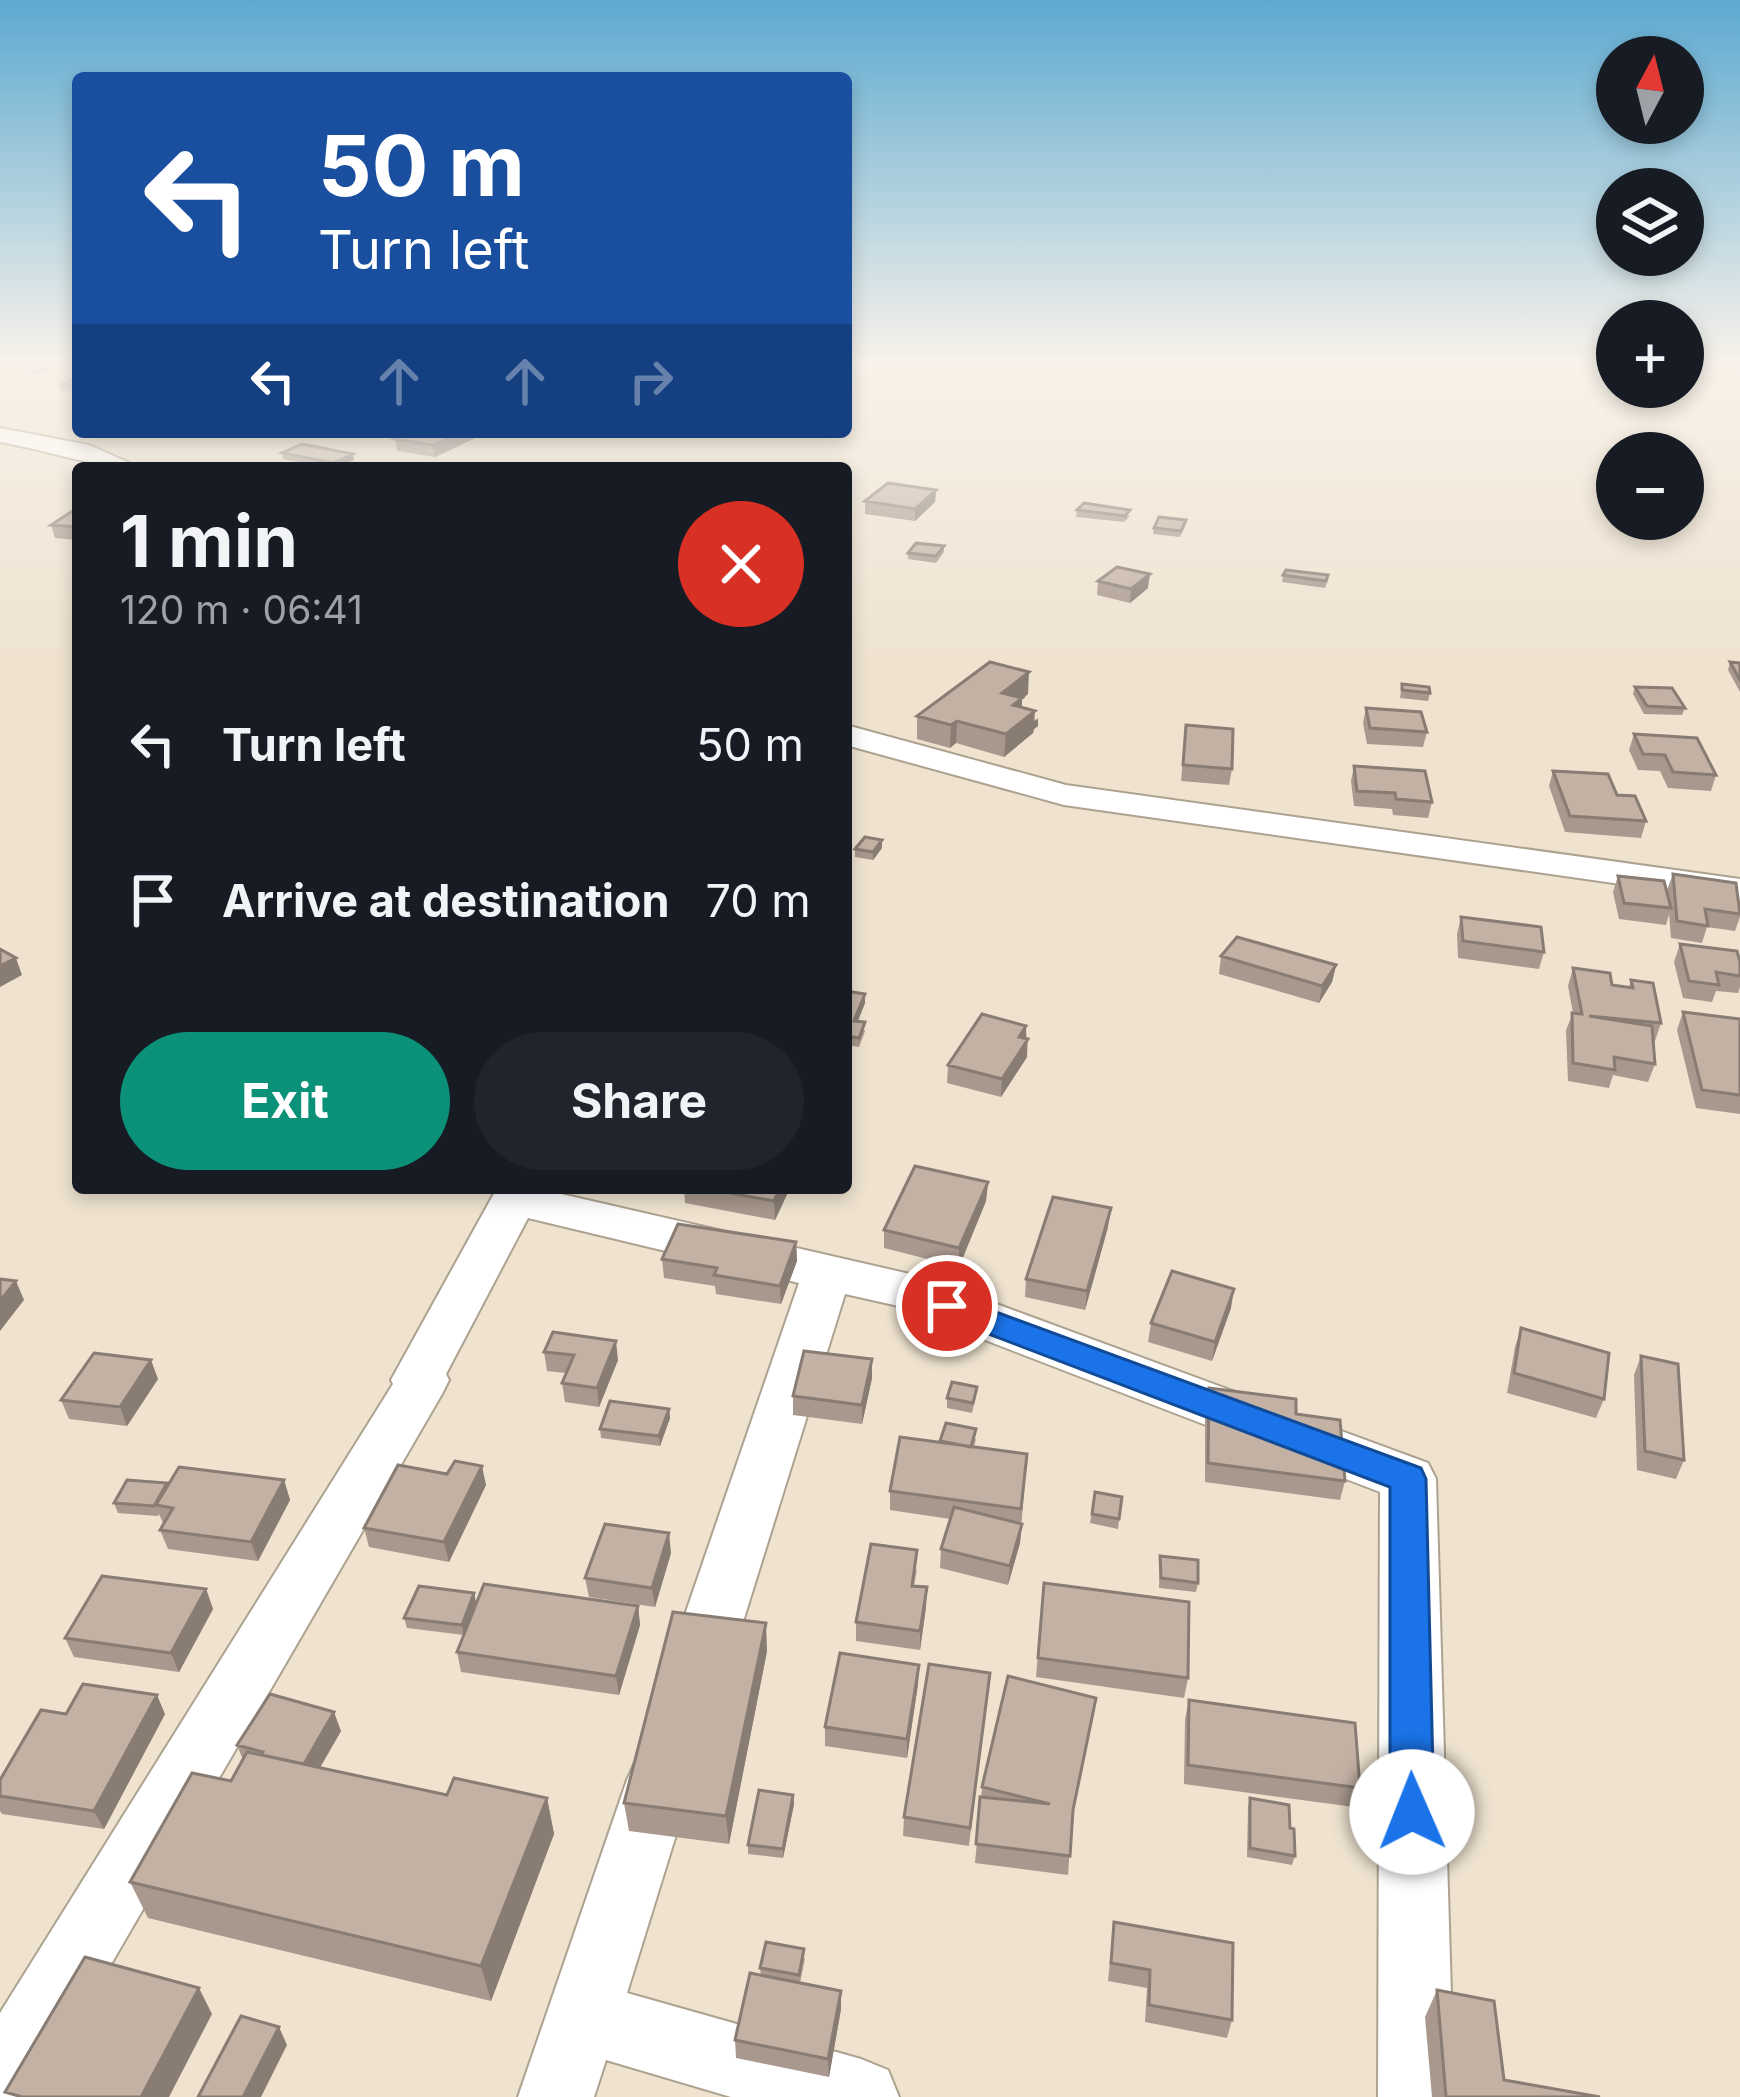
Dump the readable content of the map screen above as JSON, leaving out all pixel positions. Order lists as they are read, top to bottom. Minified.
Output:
{"north":"top","page":{"map_buttons":["+","−"],"turn":["50 m","Turn left"],"heading":["1 min","120 m · 06:41"],"list":[{"name":"Turn left","value":"50 m"},{"name":"Arrive at destination","value":"70 m"}],"buttons":["Exit","Share"]}}
